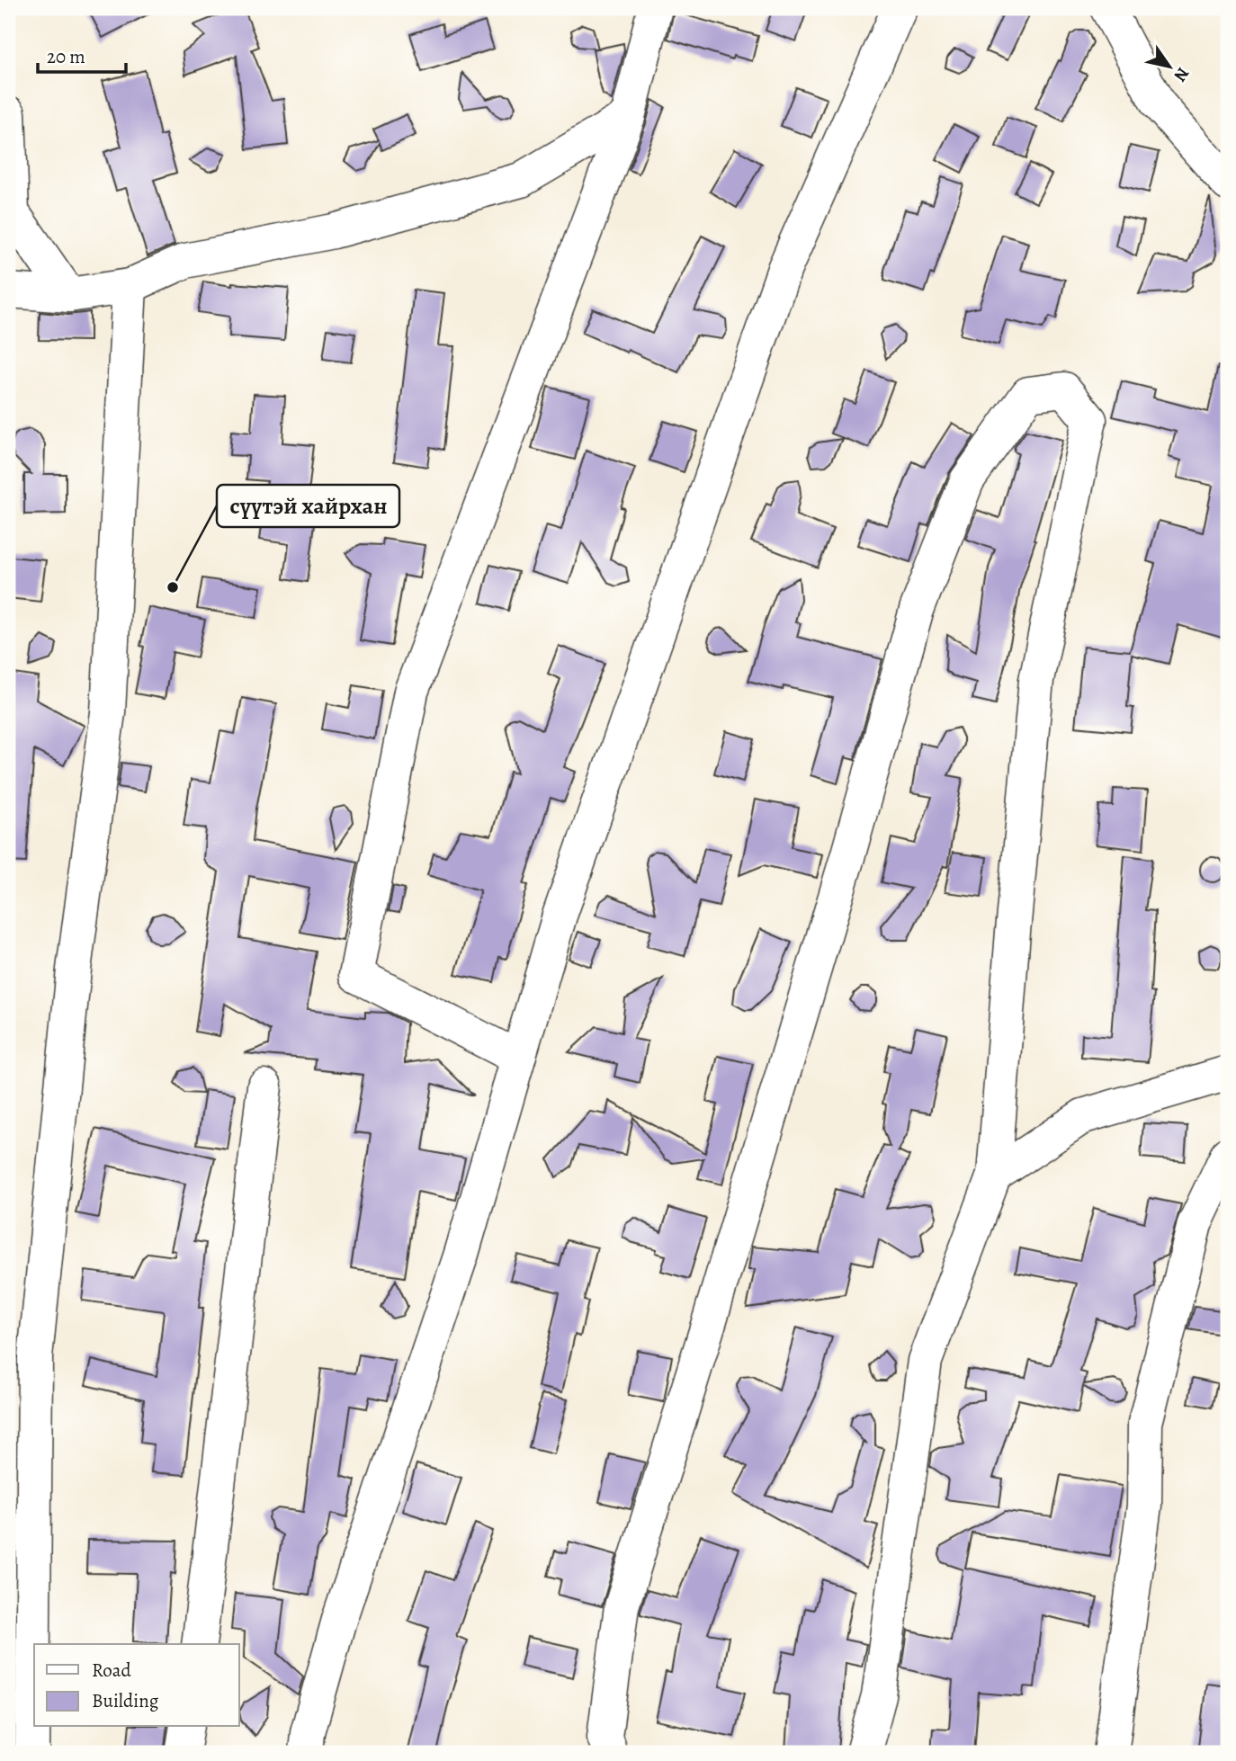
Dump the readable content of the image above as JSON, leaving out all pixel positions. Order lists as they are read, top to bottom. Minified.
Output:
{"places":["сүүтэй хайрхан"],"legend":["Road","Building"],"scale_bar":"20 m","north":"bottom right"}
